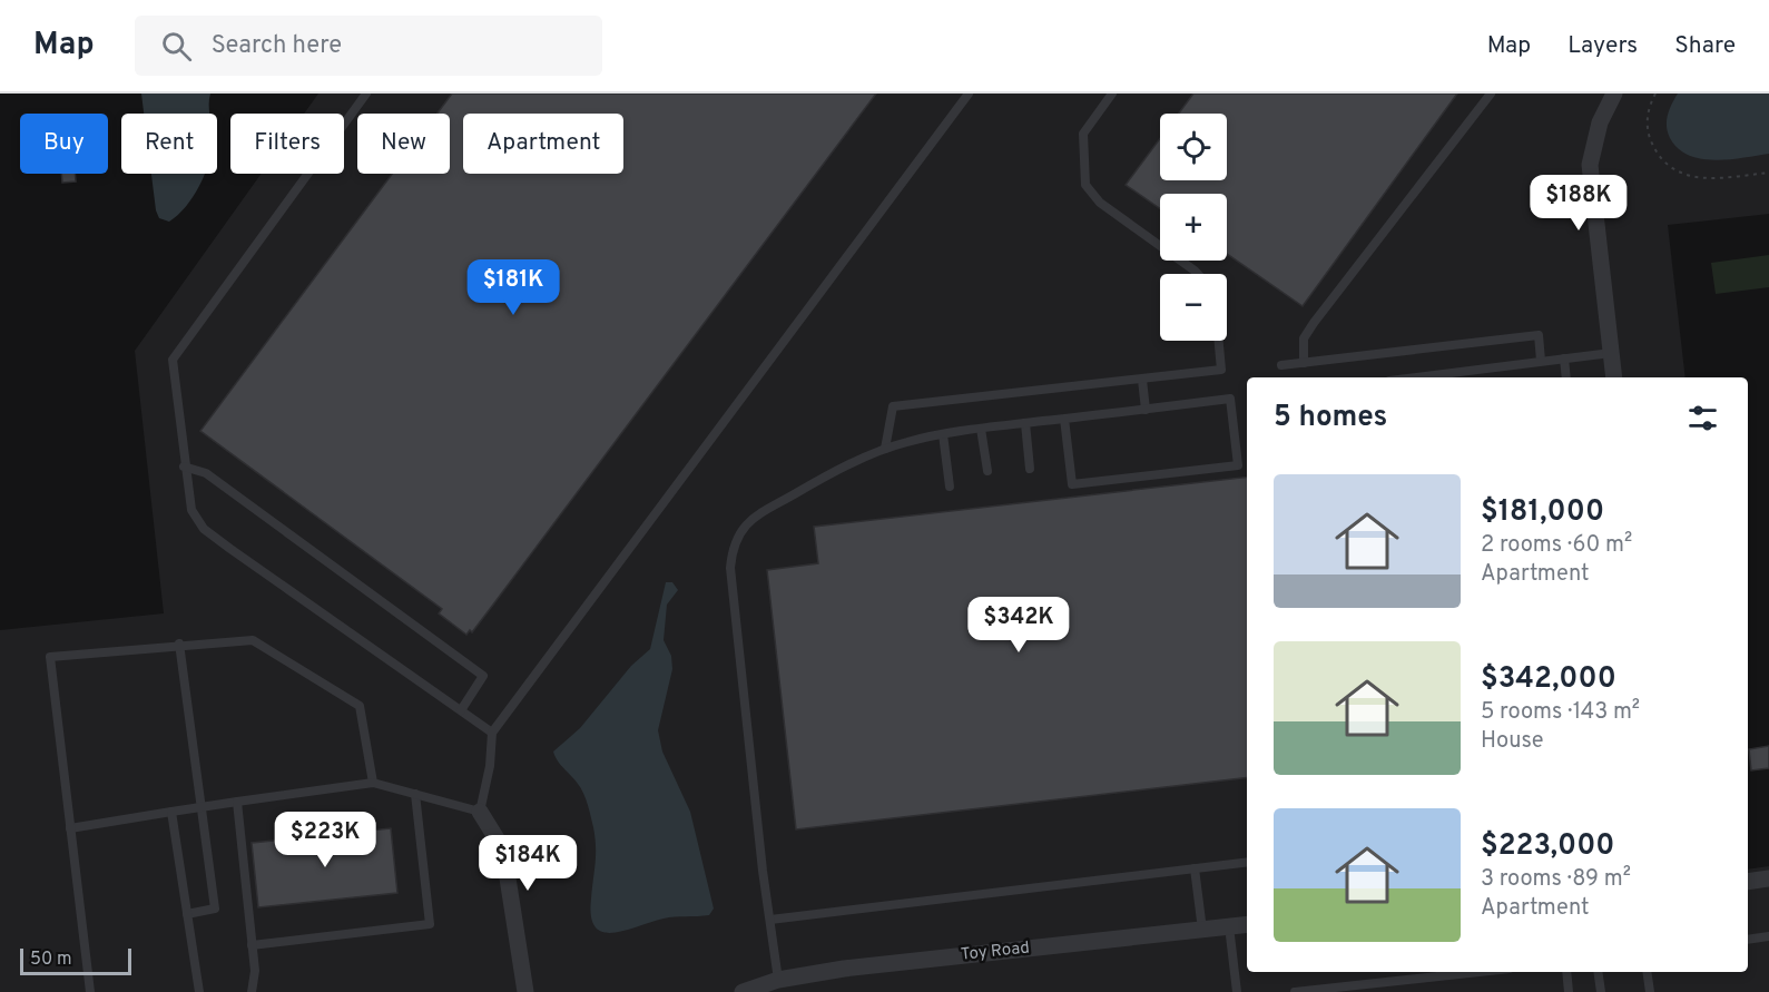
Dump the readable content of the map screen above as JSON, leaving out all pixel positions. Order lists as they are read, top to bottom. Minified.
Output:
{"streets":{"street":["Toy Road"]},"scale_bar":"50 m","page":{"header":"Map","search":"Search here","nav":["Map","Layers","Share"],"map_buttons":["+","−"],"chip":["Buy","Rent","Filters","New","Apartment"],"price":["$188K","$181K","$342K","$223K","$184K"],"heading":"5 homes","list":[{"name":"$181,000","note":"2 rooms · 60 m² · Apartment"},{"name":"$342,000","note":"5 rooms · 143 m² · House"},{"name":"$223,000","note":"3 rooms · 89 m² · Apartment"}],"scale":"50 m"}}
